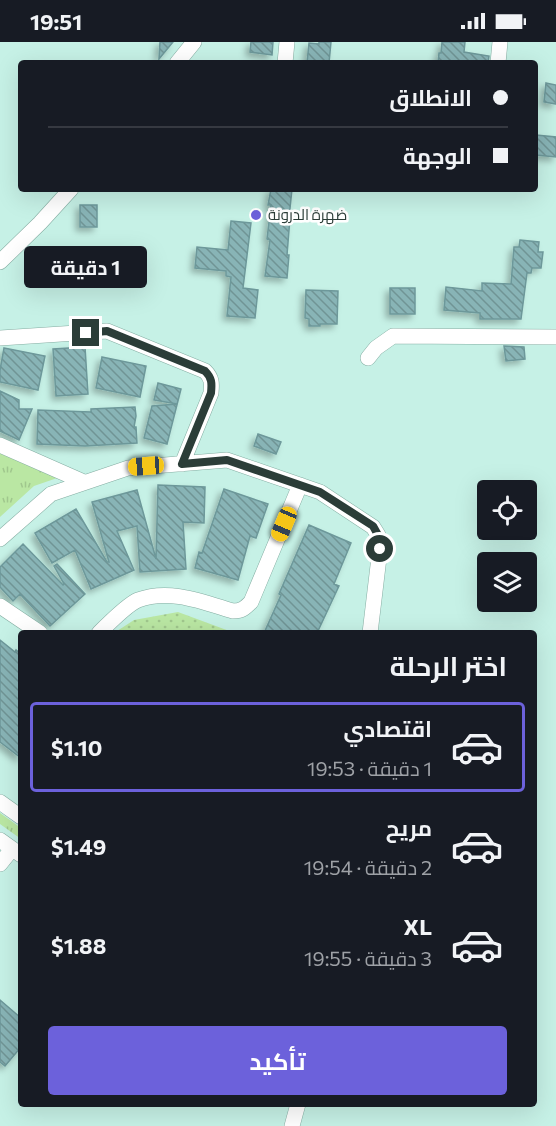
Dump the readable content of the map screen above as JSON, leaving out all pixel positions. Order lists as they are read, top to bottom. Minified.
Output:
{"places":["ضهرة الدرونة"],"page":{"status":"19:51","banner":["الانطلاق","الوجهة"],"bubble":"1 دقيقة","heading":"اختر الرحلة","list":[{"name":"اقتصادي","note":"1 دقيقة · 19:53","value":"$1.10"},{"name":"مريح","note":"2 دقيقة · 19:54","value":"$1.49"},{"name":"XL","note":"3 دقيقة · 19:55","value":"$1.88"}],"buttons":"تأكيد"}}
